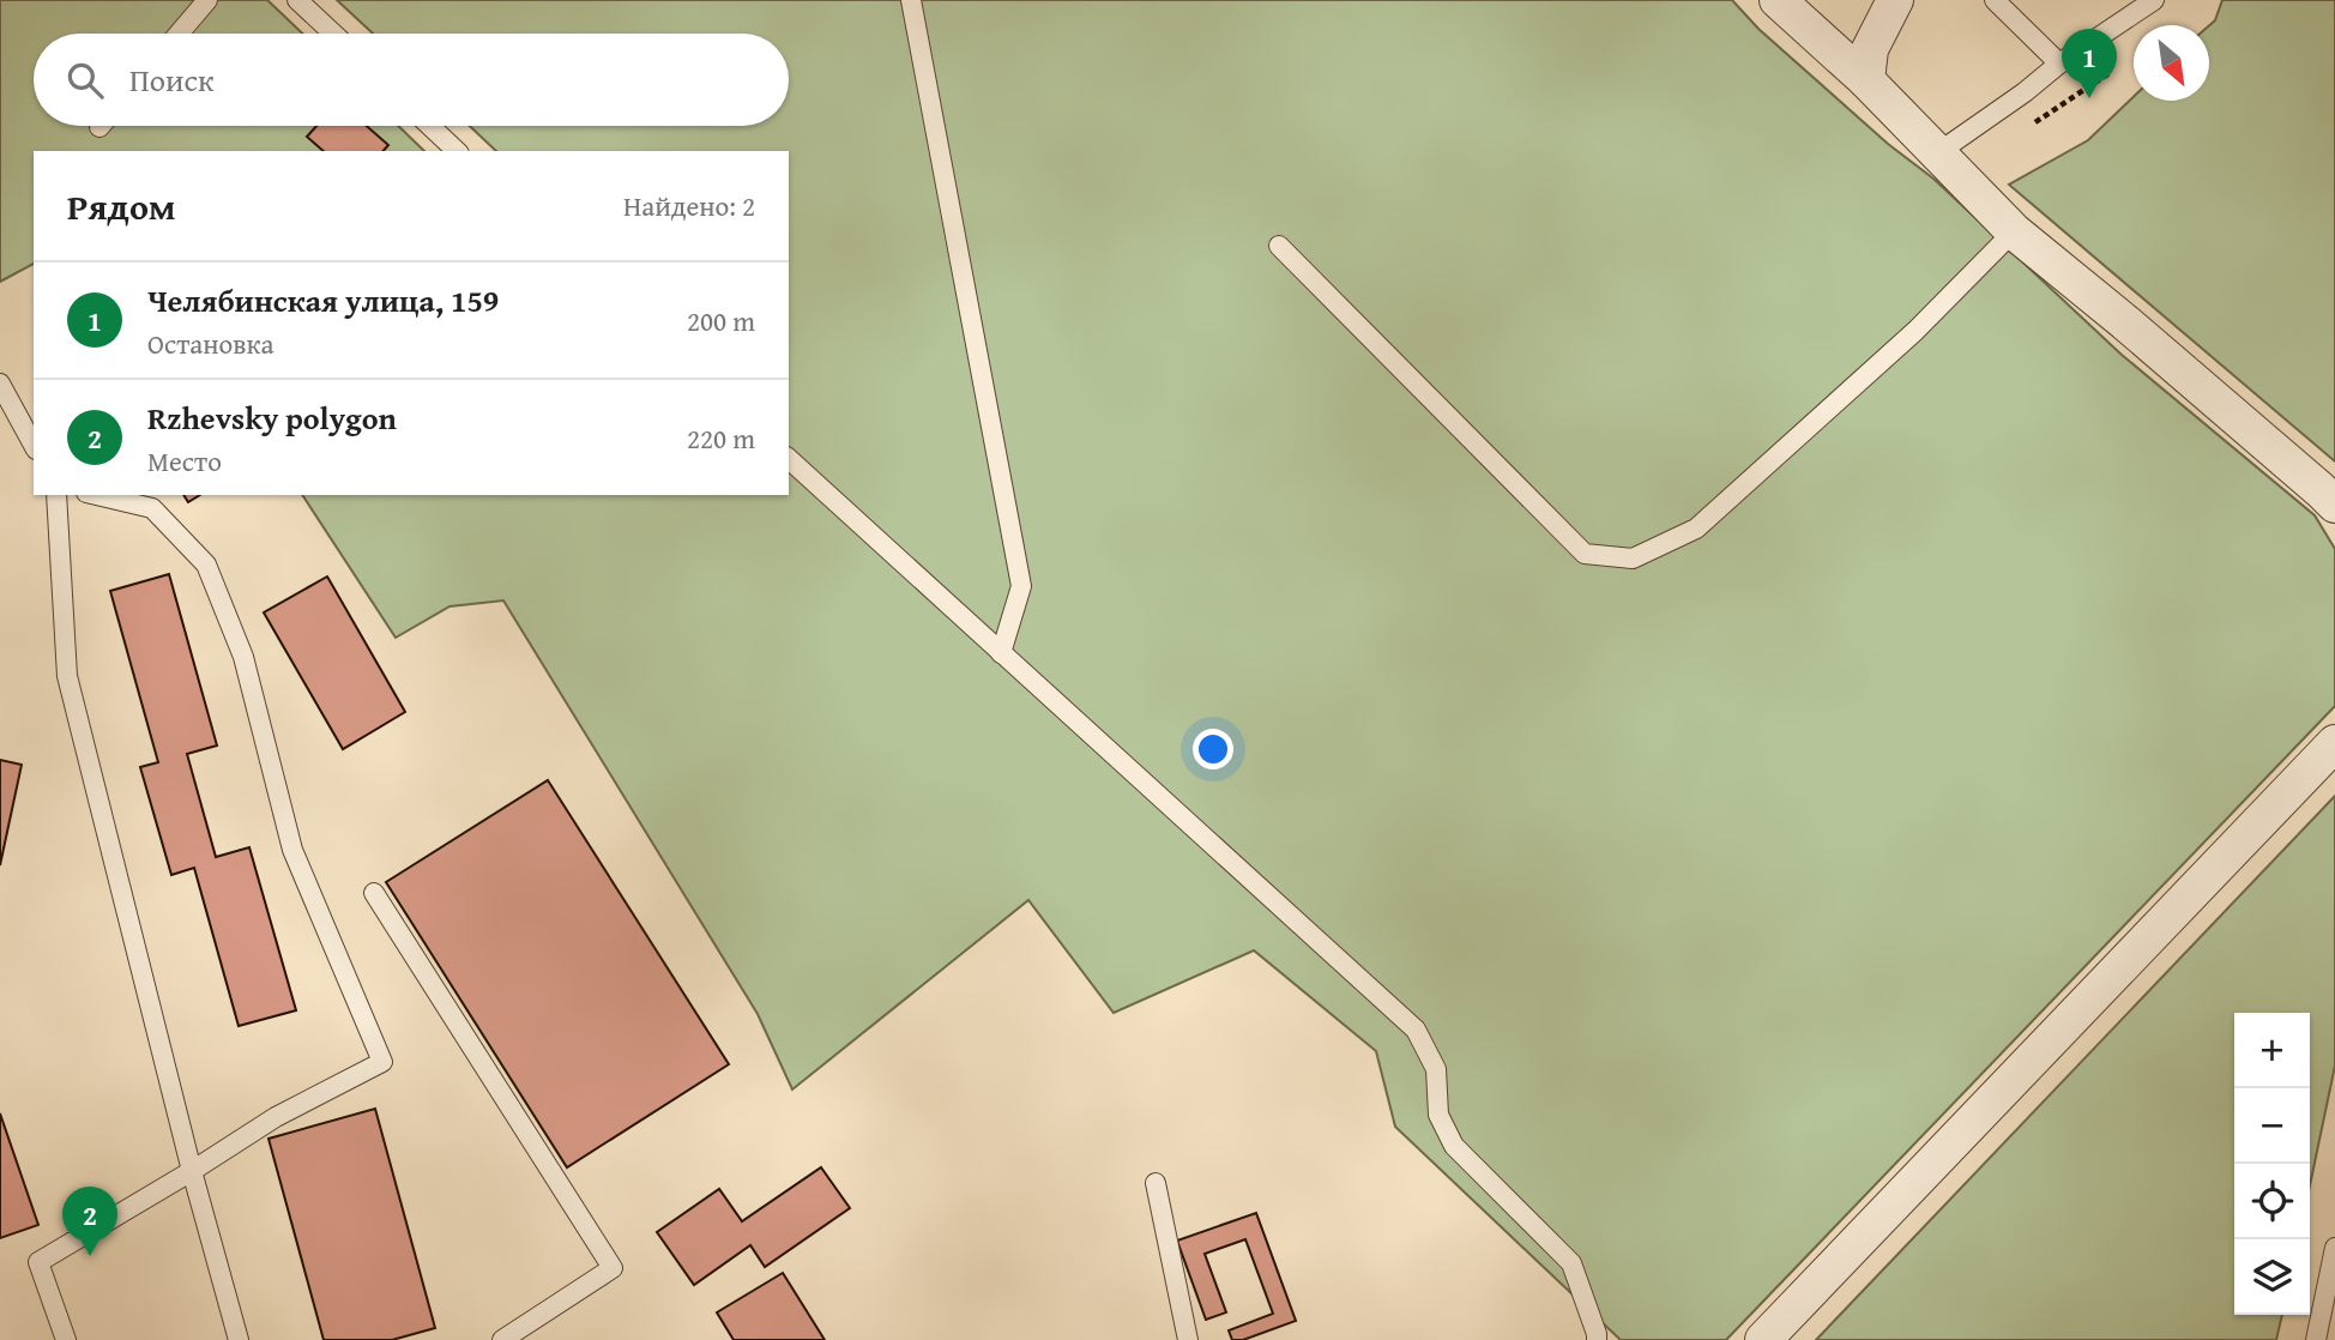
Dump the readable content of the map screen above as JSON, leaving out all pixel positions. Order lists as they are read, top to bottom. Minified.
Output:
{"north":"bottom right","page":{"pins":["1","2"],"search":"Поиск","heading":["Рядом","Найдено: 2"],"list":[{"mark":"1","name":"Челябинская улица, 159","note":"Остановка","value":"200 m"},{"mark":"2","name":"Rzhevsky polygon","note":"Место","value":"220 m"}],"map_buttons":["+","−"]}}
